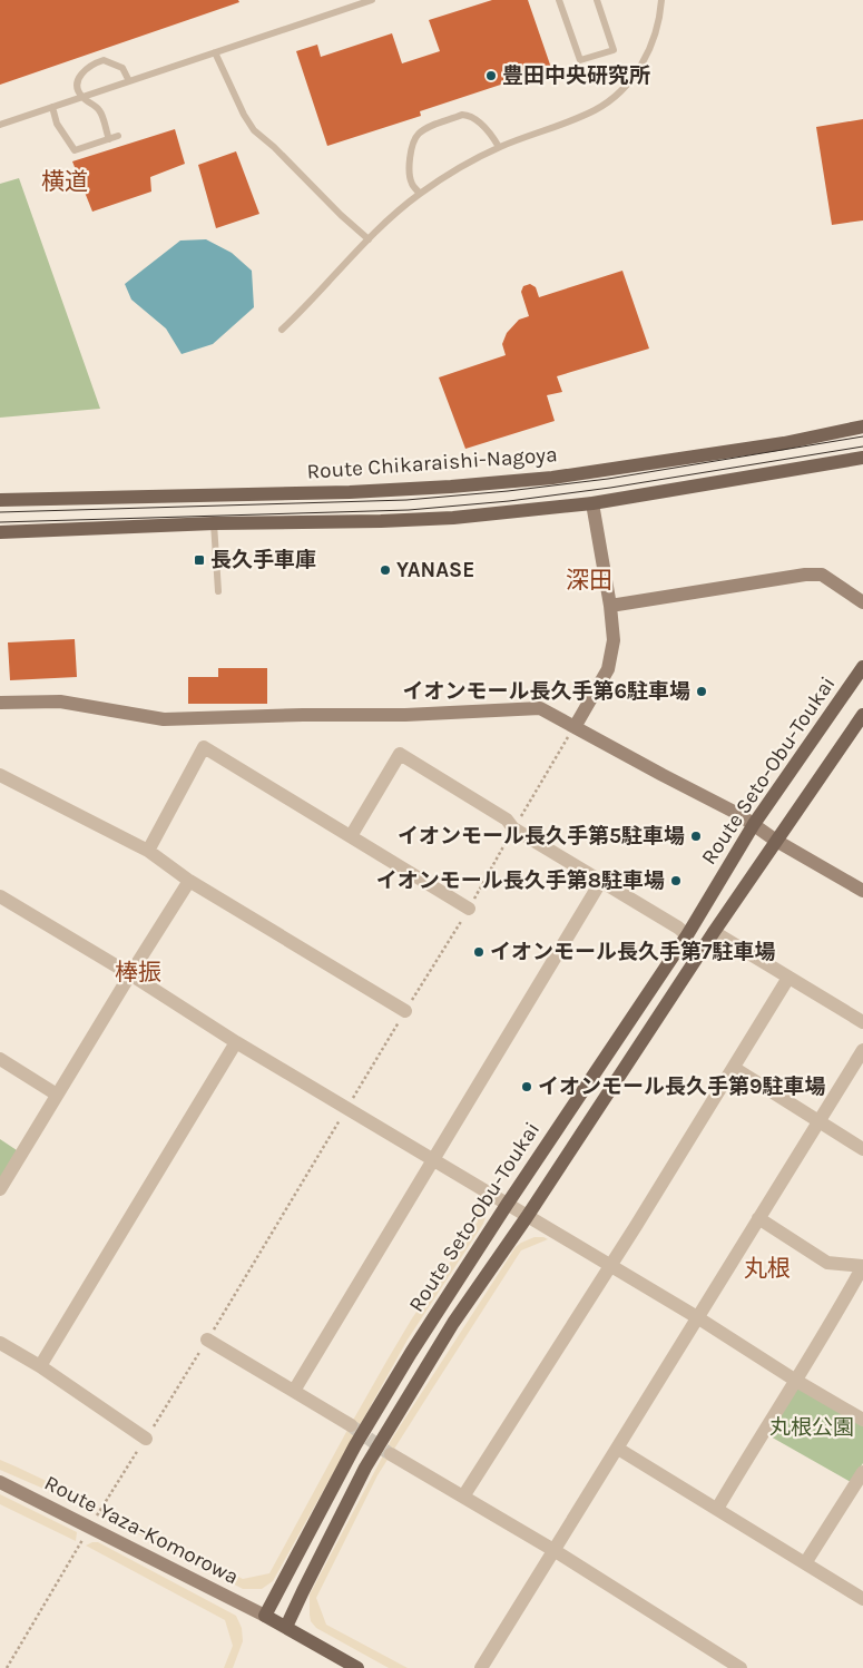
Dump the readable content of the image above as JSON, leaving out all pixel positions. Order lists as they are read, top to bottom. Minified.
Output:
{"streets":{"main road":["Route Chikaraishi-Nagoya","Route Seto-Obu-Toukai"],"street":["Route Yaza-Komorowa"]},"crossings":[["Route Seto-Obu-Toukai","Route Yaza-Komorowa"]],"districts":["横道","深田","棒振","丸根"],"parks":["丸根公園"],"places":{"other":["豊田中央研究所","YANASE","イオンモール長久手第6駐車場","イオンモール長久手第5駐車場","イオンモール長久手第8駐車場","イオンモール長久手第7駐車場","イオンモール長久手第9駐車場"],"transit":["長久手車庫"]}}
